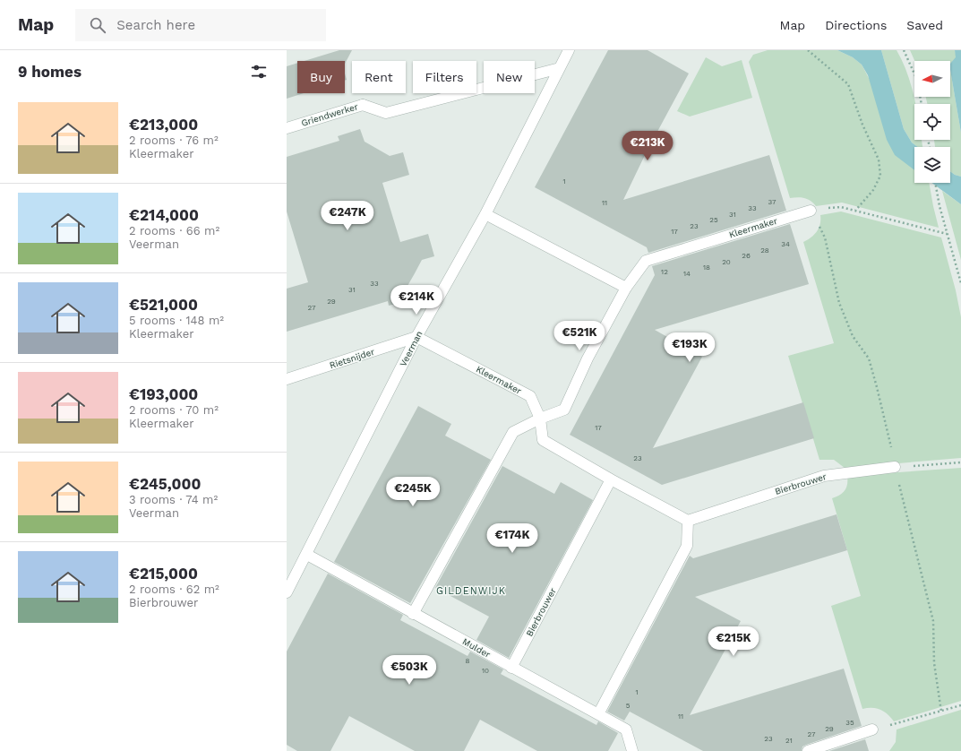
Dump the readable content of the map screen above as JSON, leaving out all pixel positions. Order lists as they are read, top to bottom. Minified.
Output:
{"streets":{"street":["Griendwerker","Kleermaker","Veerman","Rietsnijder","Bierbrouwer","Mulder"]},"crossings":[["Griendwerker","Veerman"],["Kleermaker","Veerman"],["Kleermaker","Rietsnijder"],["Veerman","Rietsnijder"],["Veerman","Mulder"],["Bierbrouwer","Mulder"]],"districts":["GILDENWIJK"],"house_numbers":["1","37","11","33","31","25","23","17","34","28","26","20","18","12","14","33","31","29","27","17","23","8","10","1","5","11","35","29","27","23","21"],"north":"left","page":{"header":"Map","search":"Search here","nav":["Map","Directions","Saved"],"heading":"9 homes","chip":["Buy","Rent","Filters","New"],"list":[{"name":"€213,000","note":"2 rooms · 76 m² · Kleermaker"},{"name":"€214,000","note":"2 rooms · 66 m² · Veerman"},{"name":"€521,000","note":"5 rooms · 148 m² · Kleermaker"},{"name":"€193,000","note":"2 rooms · 70 m² · Kleermaker"},{"name":"€245,000","note":"3 rooms · 74 m² · Veerman"},{"name":"€215,000","note":"2 rooms · 62 m² · Bierbrouwer"}],"price":["€213K","€247K","€214K","€521K","€193K","€245K","€174K","€215K","€503K"]}}
